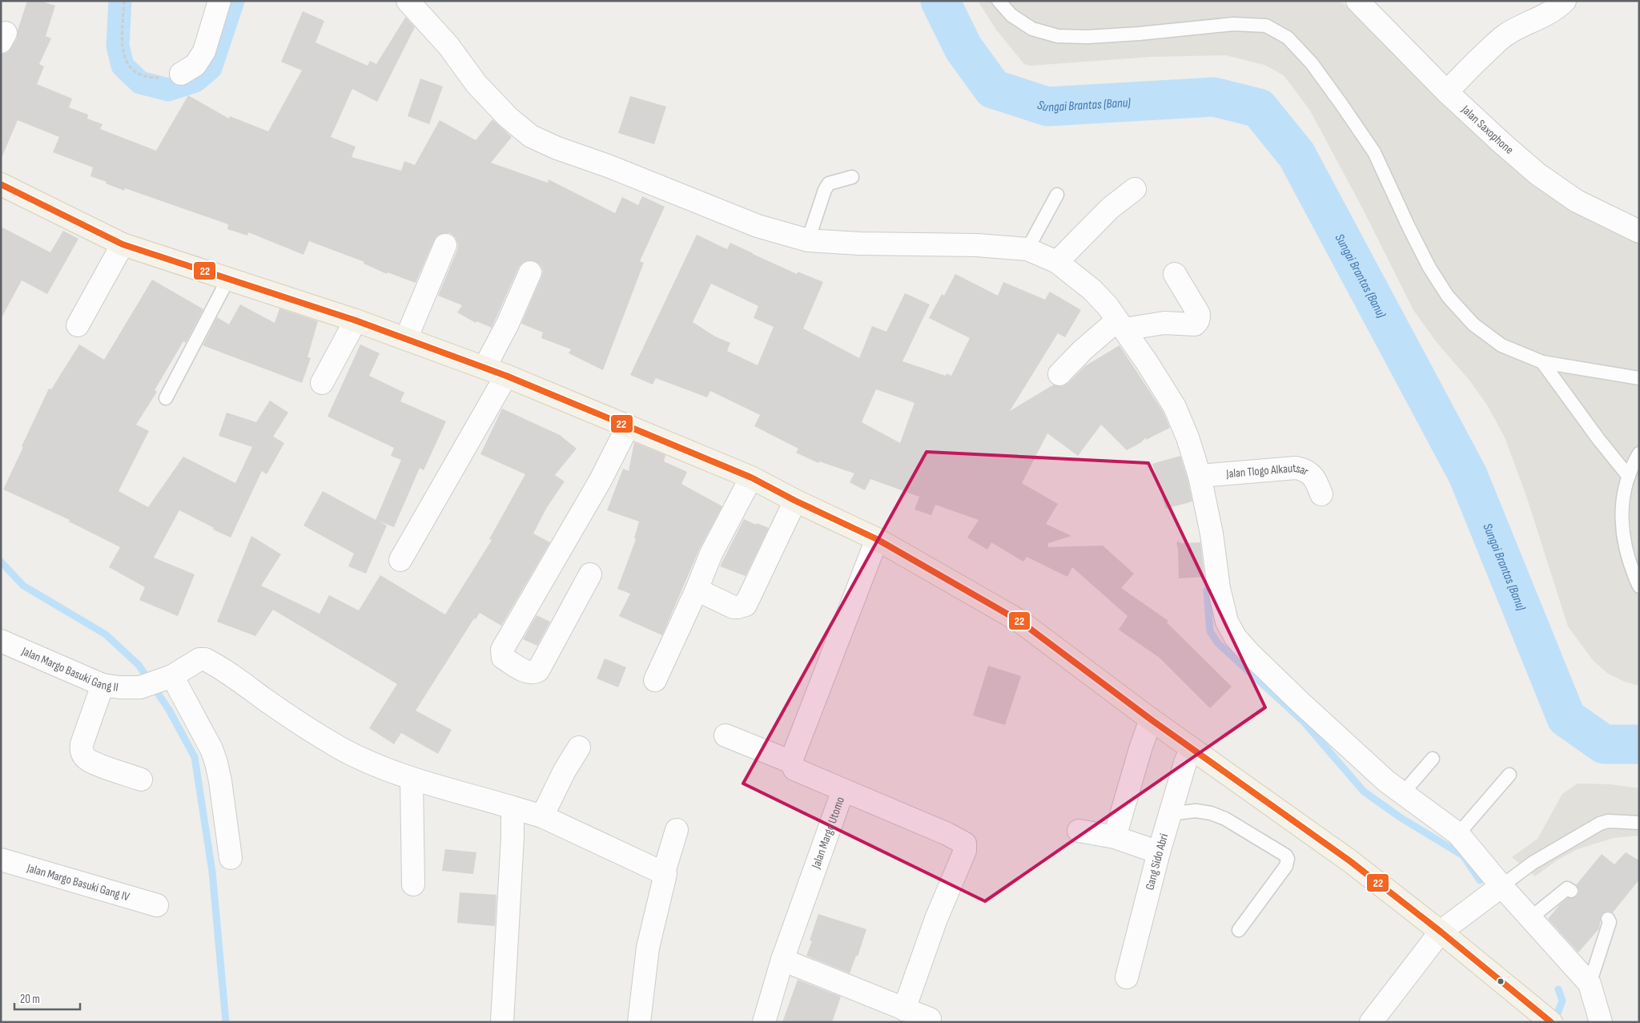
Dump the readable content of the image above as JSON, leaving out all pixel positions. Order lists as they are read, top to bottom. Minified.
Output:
{"streets":{"street":["Jalan Saxophone","Jalan Tlogo Alkautsar","Jalan Margo Basuki Gang II","Jalan Margo Utomo","Gang Sido Abri","Jalan Margo Basuki Gang IV"]},"water":["Sungai Brantas (Banu)"],"lines":["transit line 22"],"scale_bar":"20 m"}
